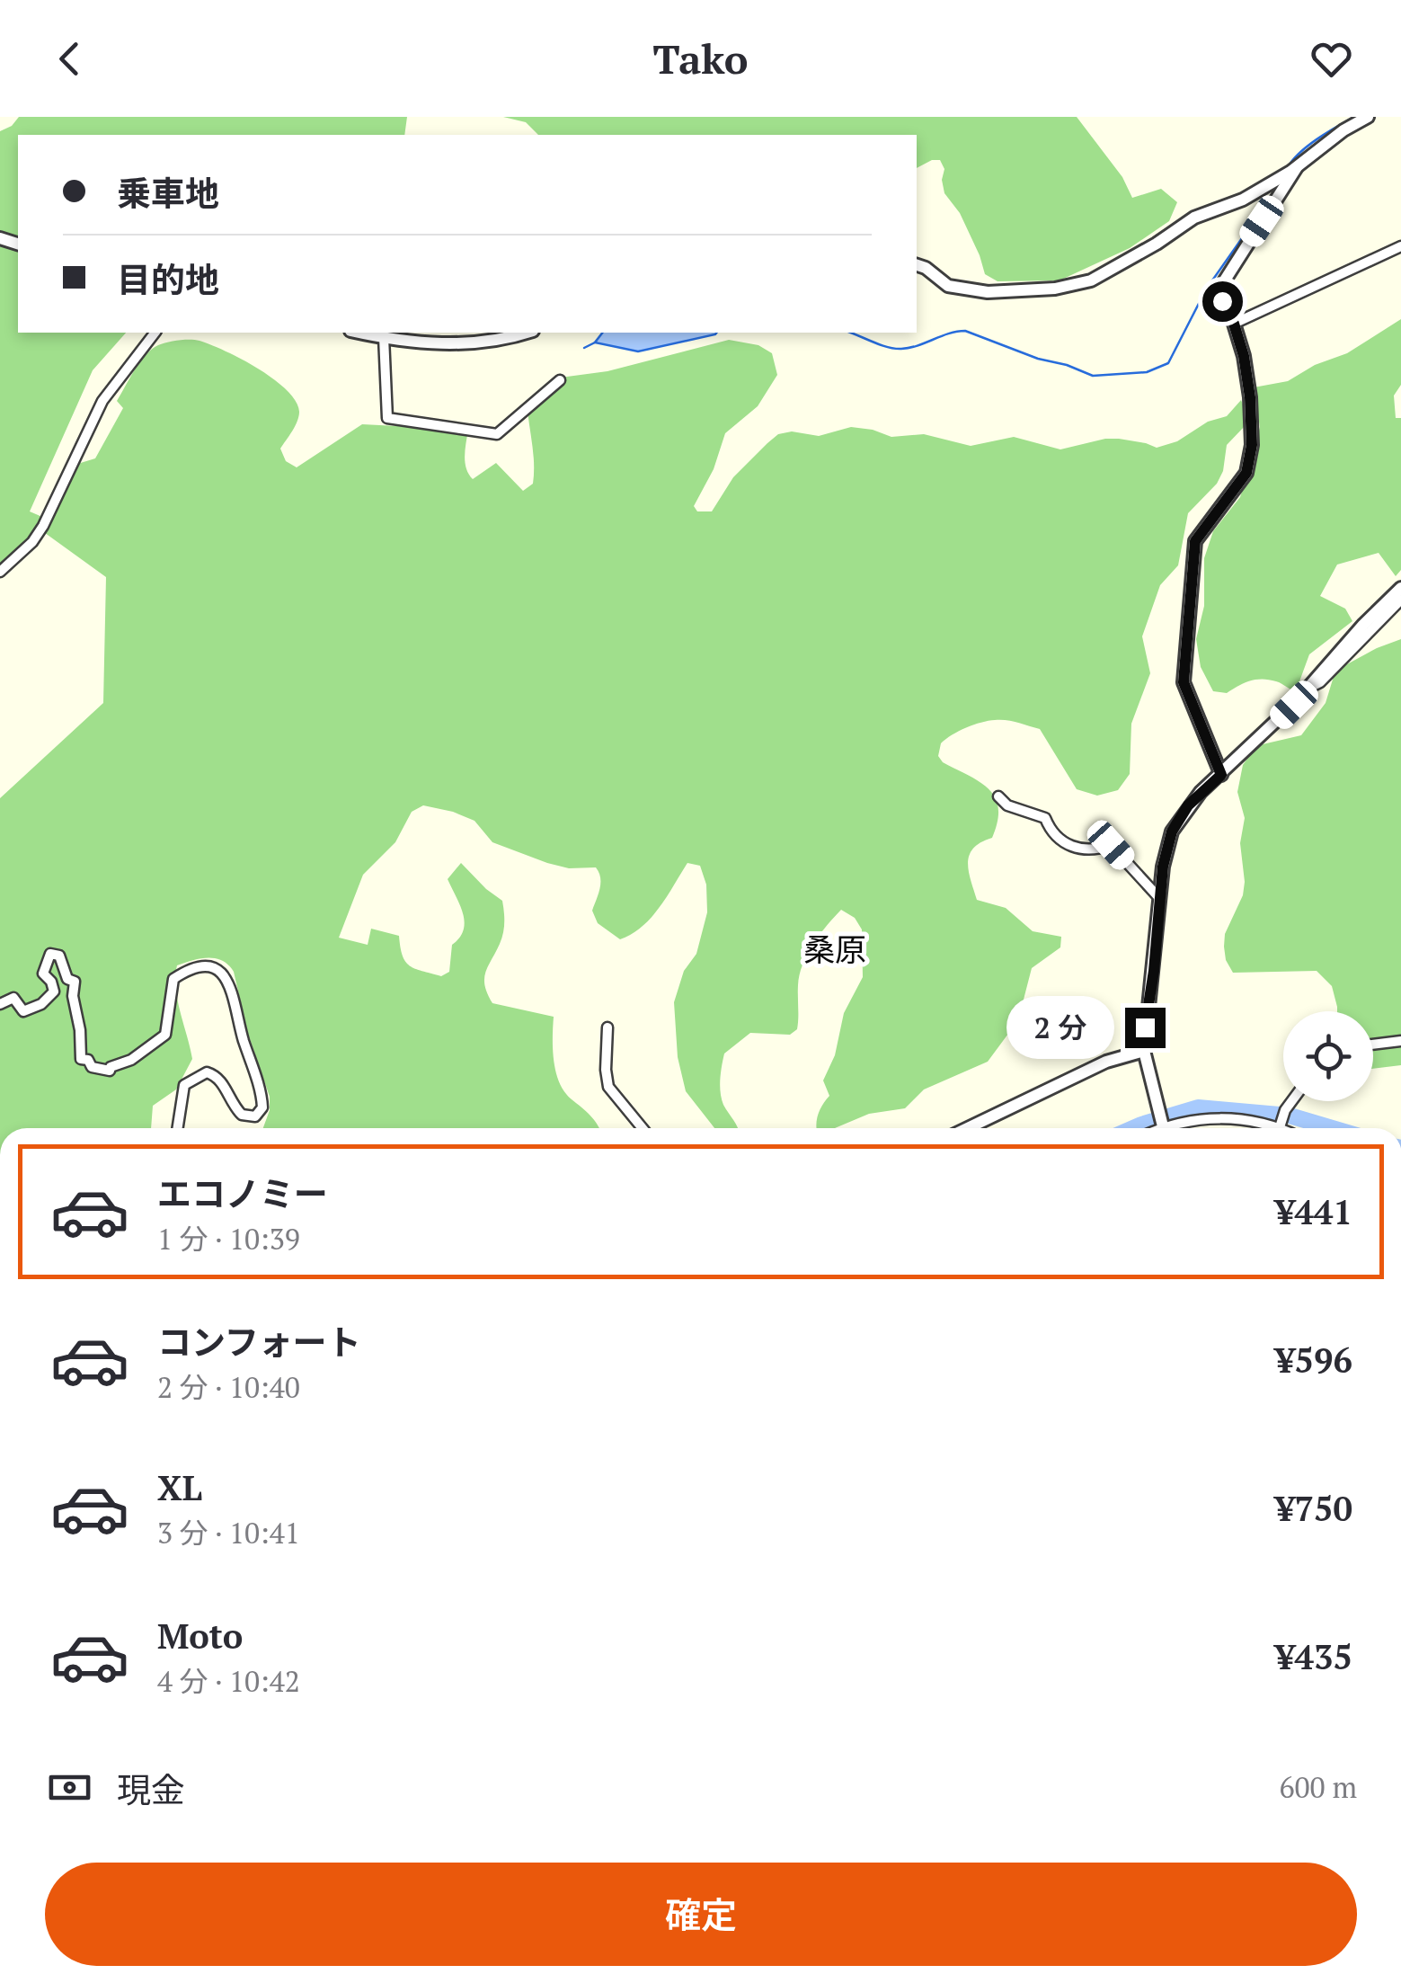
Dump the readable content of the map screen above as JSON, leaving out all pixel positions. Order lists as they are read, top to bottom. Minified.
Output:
{"districts":["桑原"],"page":{"header":"Tako","banner":["乗車地","目的地"],"bubble":"2 分","list":[{"name":"エコノミー","note":"1 分 · 10:39","value":"¥441"},{"name":"コンフォート","note":"2 分 · 10:40","value":"¥596"},{"name":"XL","note":"3 分 · 10:41","value":"¥750"},{"name":"Moto","note":"4 分 · 10:42","value":"¥435"}],"pay":["現金","600 m"],"buttons":"確定"}}
